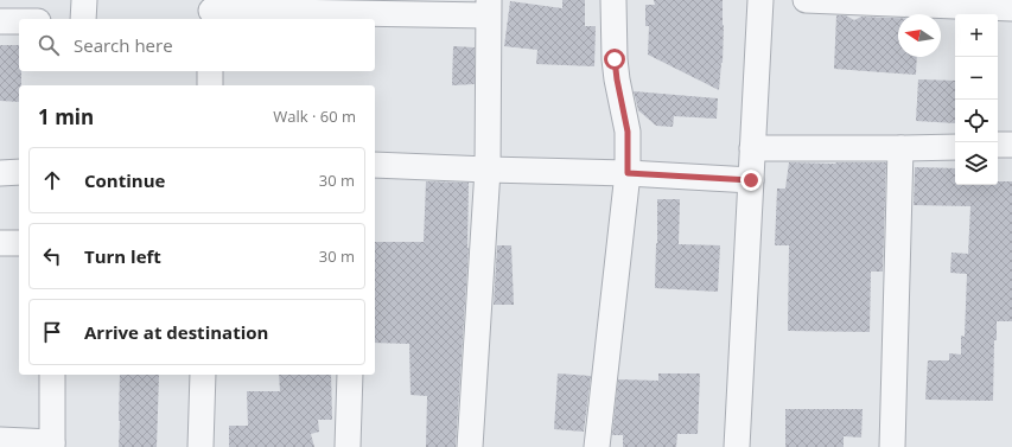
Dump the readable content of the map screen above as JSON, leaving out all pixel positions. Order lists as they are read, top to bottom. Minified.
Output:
{"north":"left","page":{"map_buttons":["+","−"],"search":"Search here","heading":["1 min","Walk · 60 m"],"list":[["Continue","30 m"],["Turn left","30 m"],"Arrive at destination"]}}
